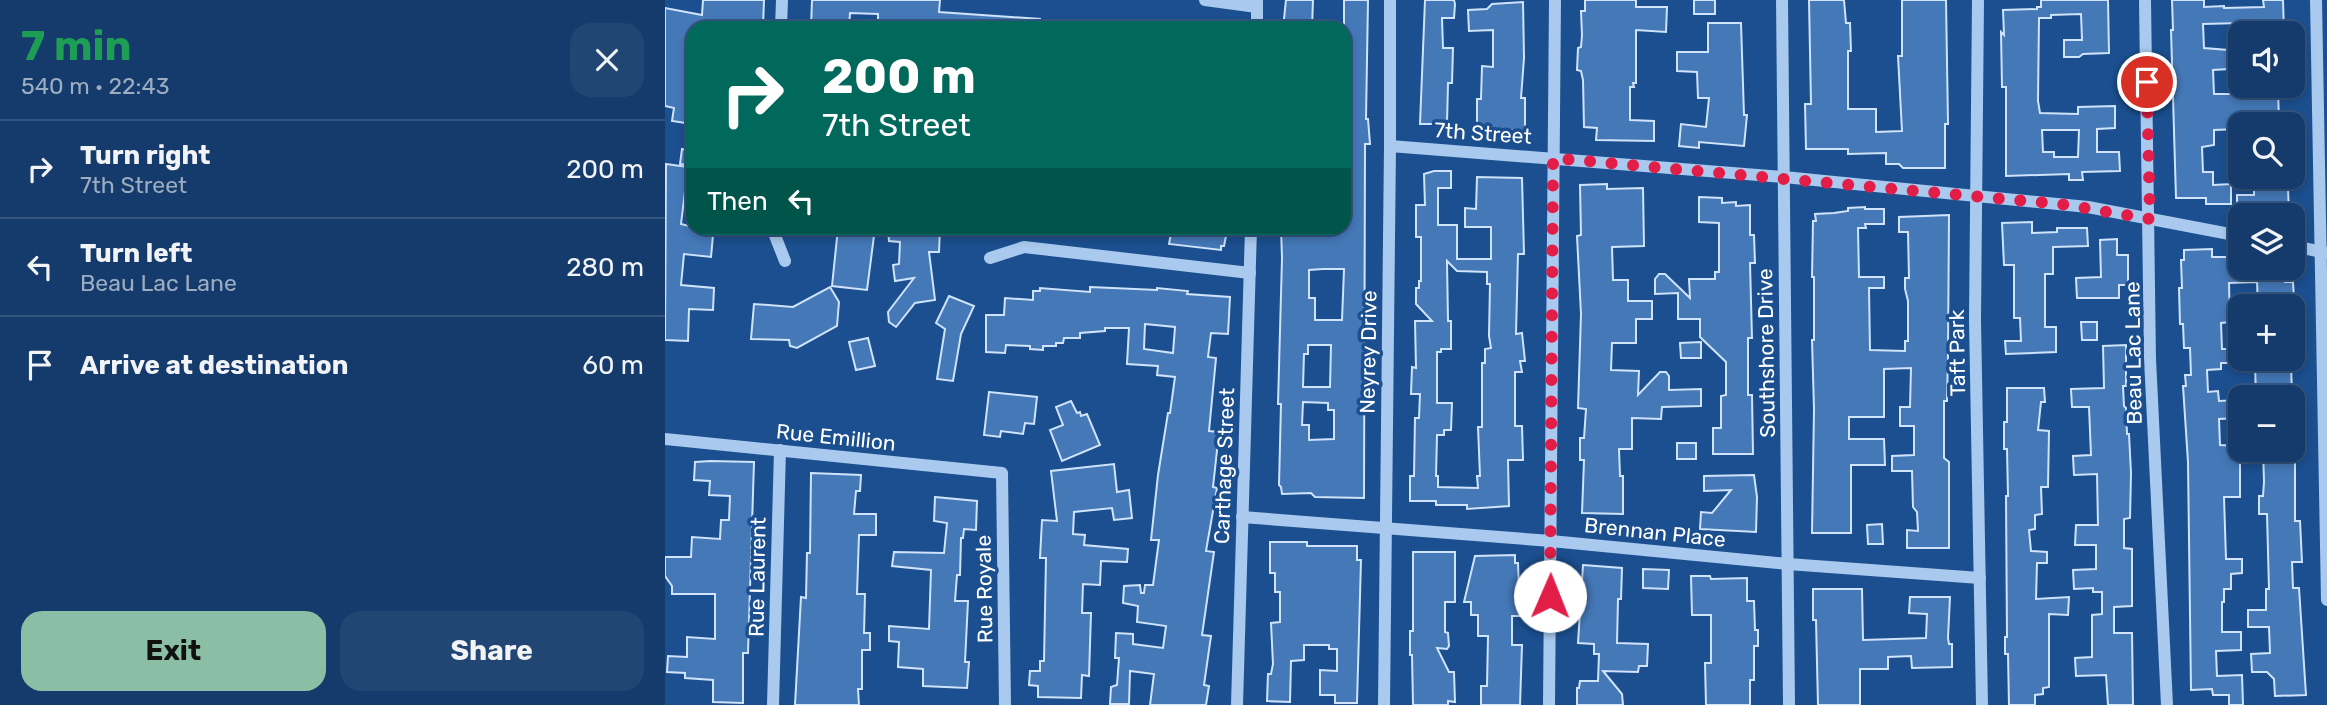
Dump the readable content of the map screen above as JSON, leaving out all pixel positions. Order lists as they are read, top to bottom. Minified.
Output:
{"streets":{"street":["7th Street","Neyrey Drive","Southshore Drive","Taft Park","Beau Lac Lane","Rue Emillion","Carthage Street","Brennan Place","Rue Laurent","Rue Royale"]},"crossings":[["7th Street","Neyrey Drive"],["7th Street","Southshore Drive"],["7th Street","Taft Park"],["7th Street","Beau Lac Lane"],["Neyrey Drive","Brennan Place"],["Southshore Drive","Brennan Place"],["Taft Park","Brennan Place"],["Rue Emillion","Rue Laurent"],["Rue Emillion","Rue Royale"],["Carthage Street","Brennan Place"]],"page":{"heading":["7 min","540 m · 22:43"],"map_buttons":["+","−"],"turn":["200 m","7th Street"],"list":[{"name":"Turn right","note":"7th Street","value":"200 m"},{"name":"Turn left","note":"Beau Lac Lane","value":"280 m"},{"name":"Arrive at destination","value":"60 m"}],"then":"Then","buttons":["Exit","Share"]}}
